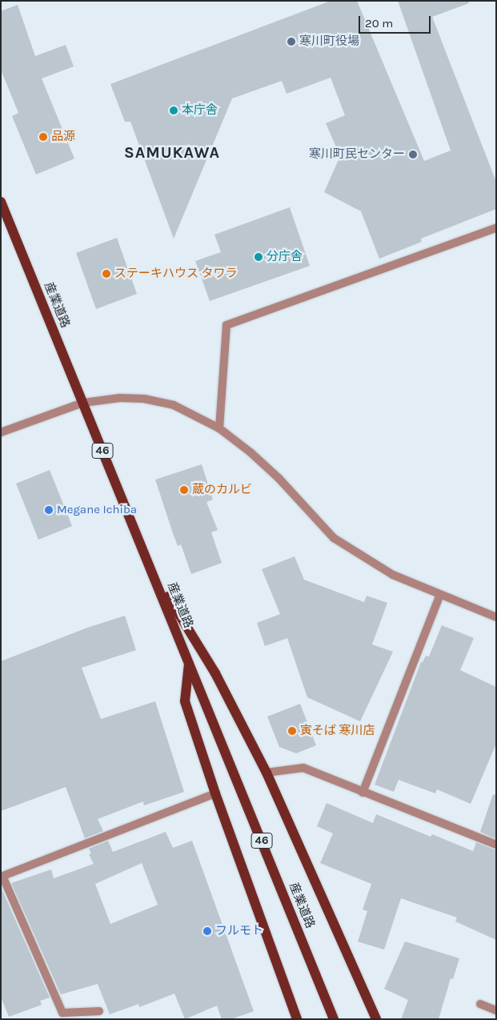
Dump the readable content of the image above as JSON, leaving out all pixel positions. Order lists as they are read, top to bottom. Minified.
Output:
{"streets":{"main road":["産業道路","46"]},"districts":["SAMUKAWA"],"places":["寒川町役場","本庁舎","品源","寒川町民センター","分庁舎","ステーキハウス タワラ","蔵のカルビ","Megane Ichiba","寅そば 寒川店","フルモト"],"scale_bar":"20 m"}
